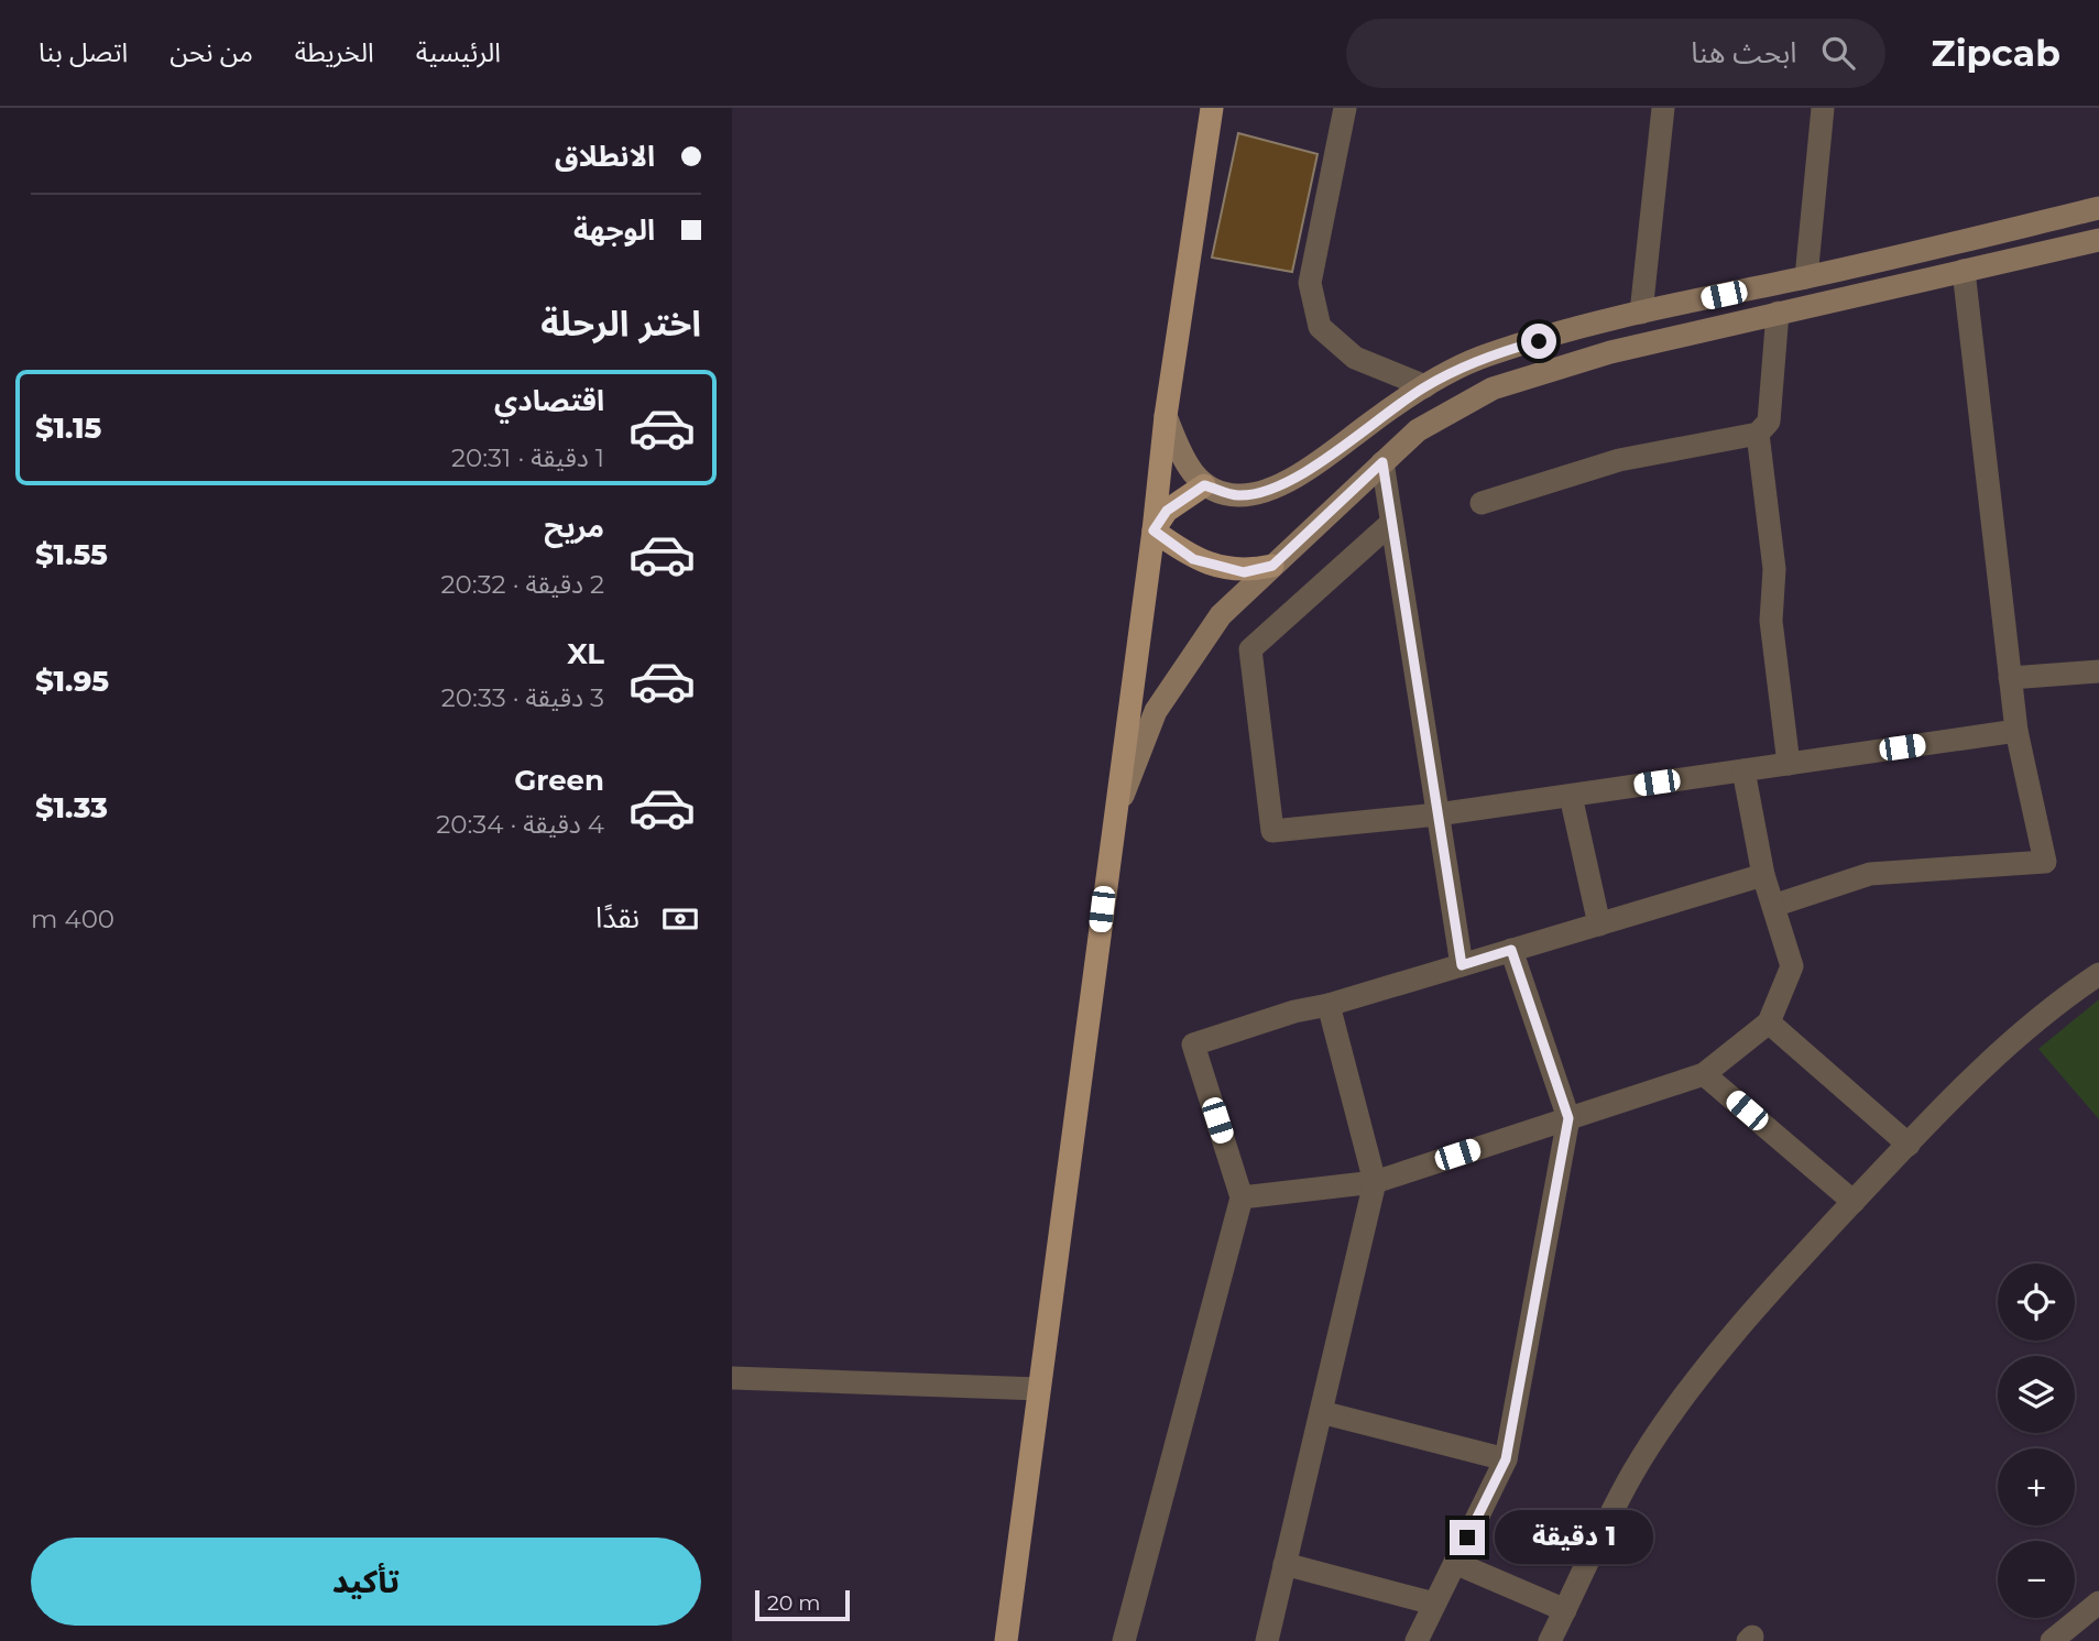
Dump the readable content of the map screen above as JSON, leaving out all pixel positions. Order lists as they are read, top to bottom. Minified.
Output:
{"scale_bar":"20 m","page":{"header":"Zipcab","search":"ابحث هنا","nav":["الرئيسية","الخريطة","من نحن","اتصل بنا"],"banner":["الانطلاق","الوجهة"],"heading":"اختر الرحلة","list":[{"name":"اقتصادي","note":"1 دقيقة · 20:31","value":"$1.15"},{"name":"مريح","note":"2 دقيقة · 20:32","value":"$1.55"},{"name":"XL","note":"3 دقيقة · 20:33","value":"$1.95"},{"name":"Green","note":"4 دقيقة · 20:34","value":"$1.33"}],"pay":["نقدًا","400 m"],"map_buttons":["+","−"],"bubble":"1 دقيقة","buttons":"تأكيد","scale":"20 m"}}
